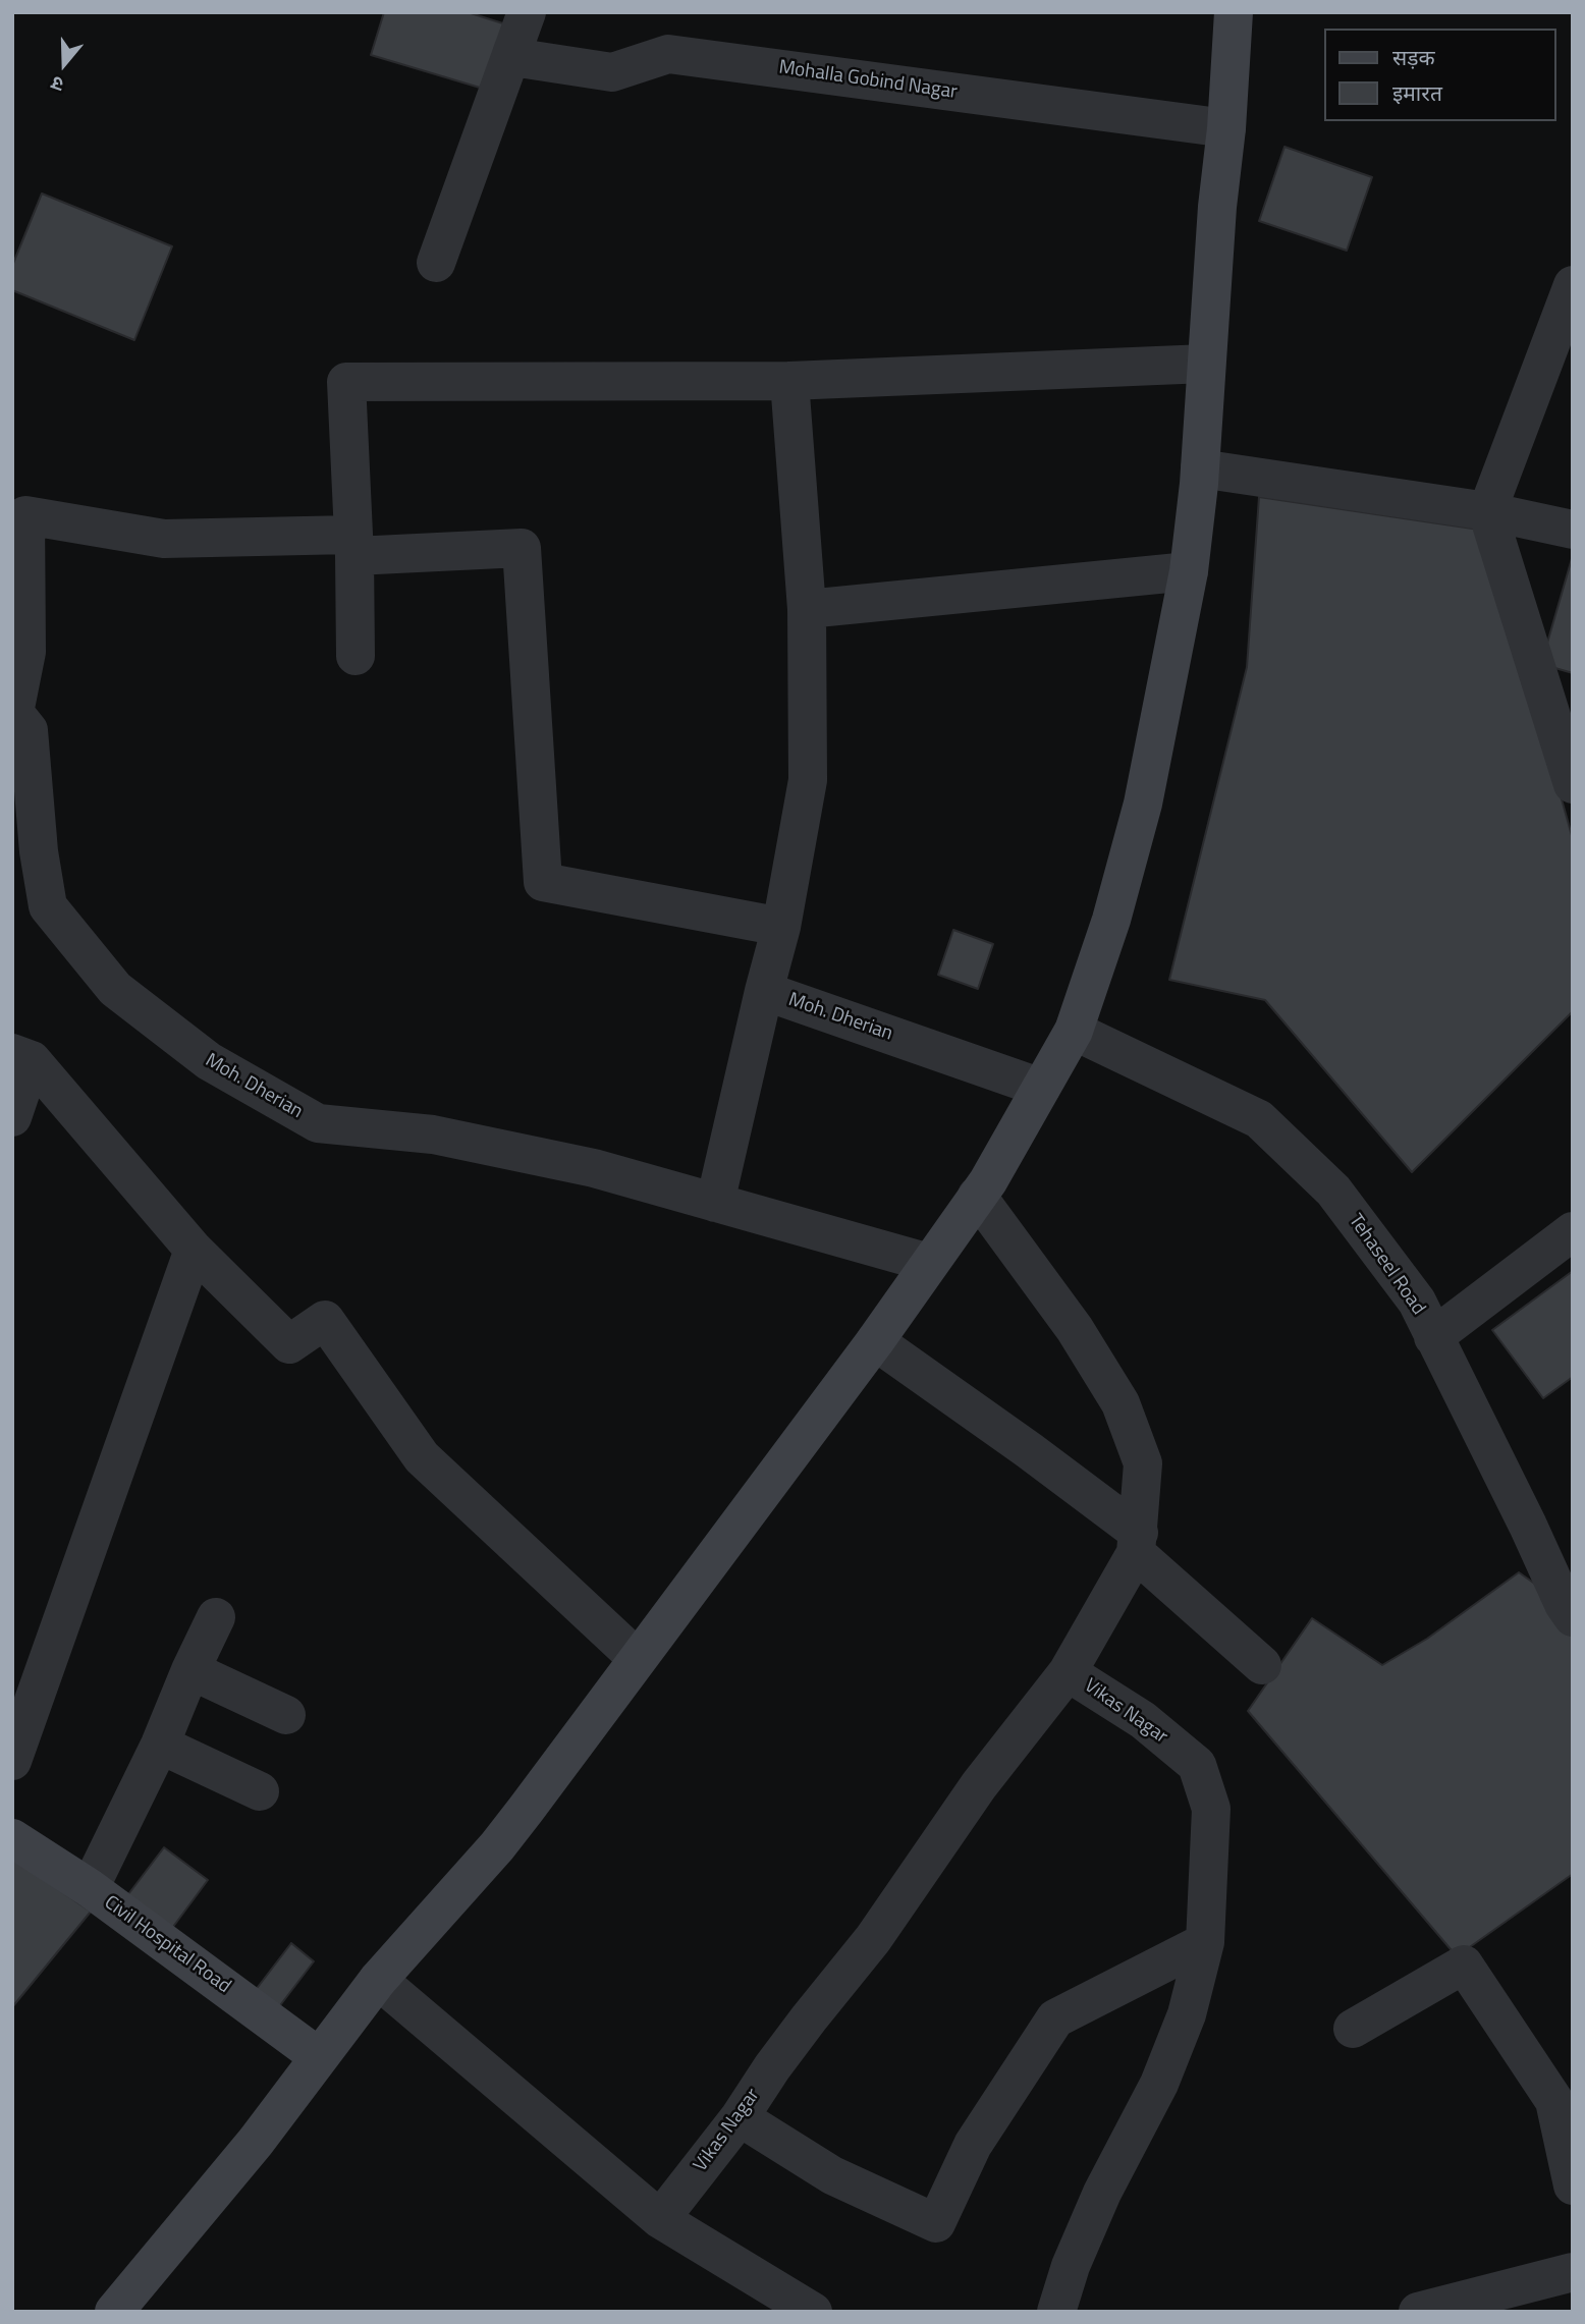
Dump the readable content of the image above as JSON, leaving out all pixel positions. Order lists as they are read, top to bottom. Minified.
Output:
{"streets":{"street":["Mohalla Gobind Nagar","Moh. Dherian","Tehaseel Road","Vikas Nagar","Civil Hospital Road"]},"legend":["सड़क","इमारत"],"north":"bottom"}
